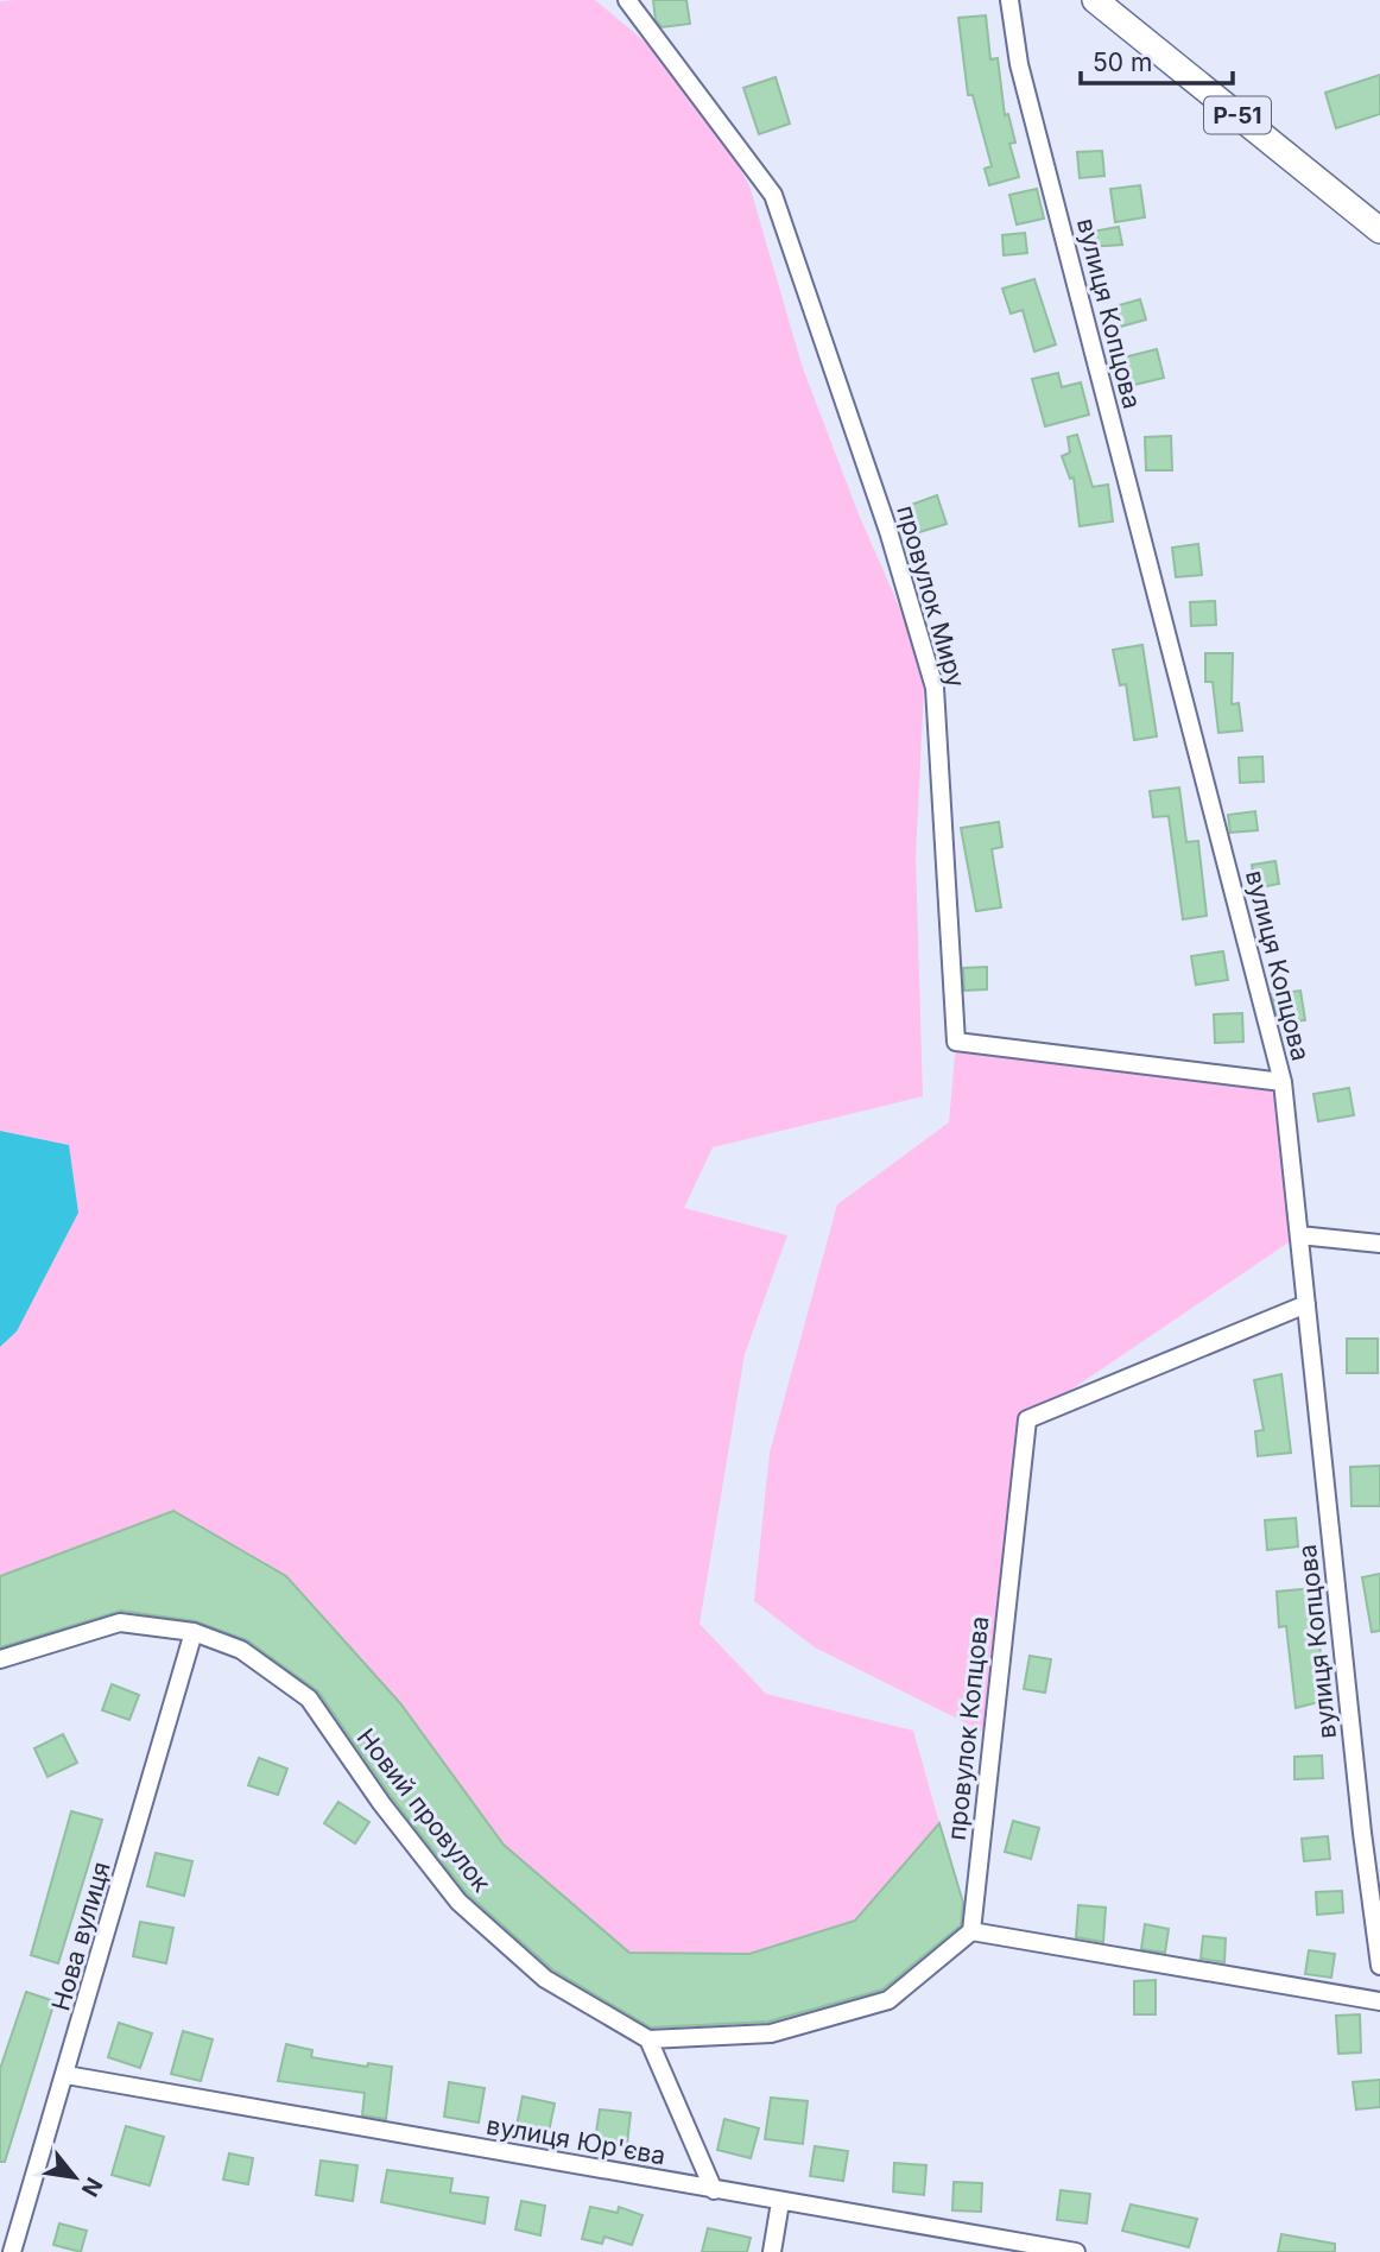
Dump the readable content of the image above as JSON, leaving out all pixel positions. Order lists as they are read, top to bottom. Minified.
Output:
{"streets":{"main road":["Р-51"],"street":["вулиця Копцова","провулок Миру","провулок Копцова","Новий провулок","Нова вулиця","вулиця Юр'єва"]},"crossings":[["вулиця Копцова","провулок Миру"],["вулиця Копцова","провулок Копцова"],["Новий провулок","Нова вулиця"],["Нова вулиця","вулиця Юр'єва"]],"scale_bar":"50 m","north":"bottom right"}
